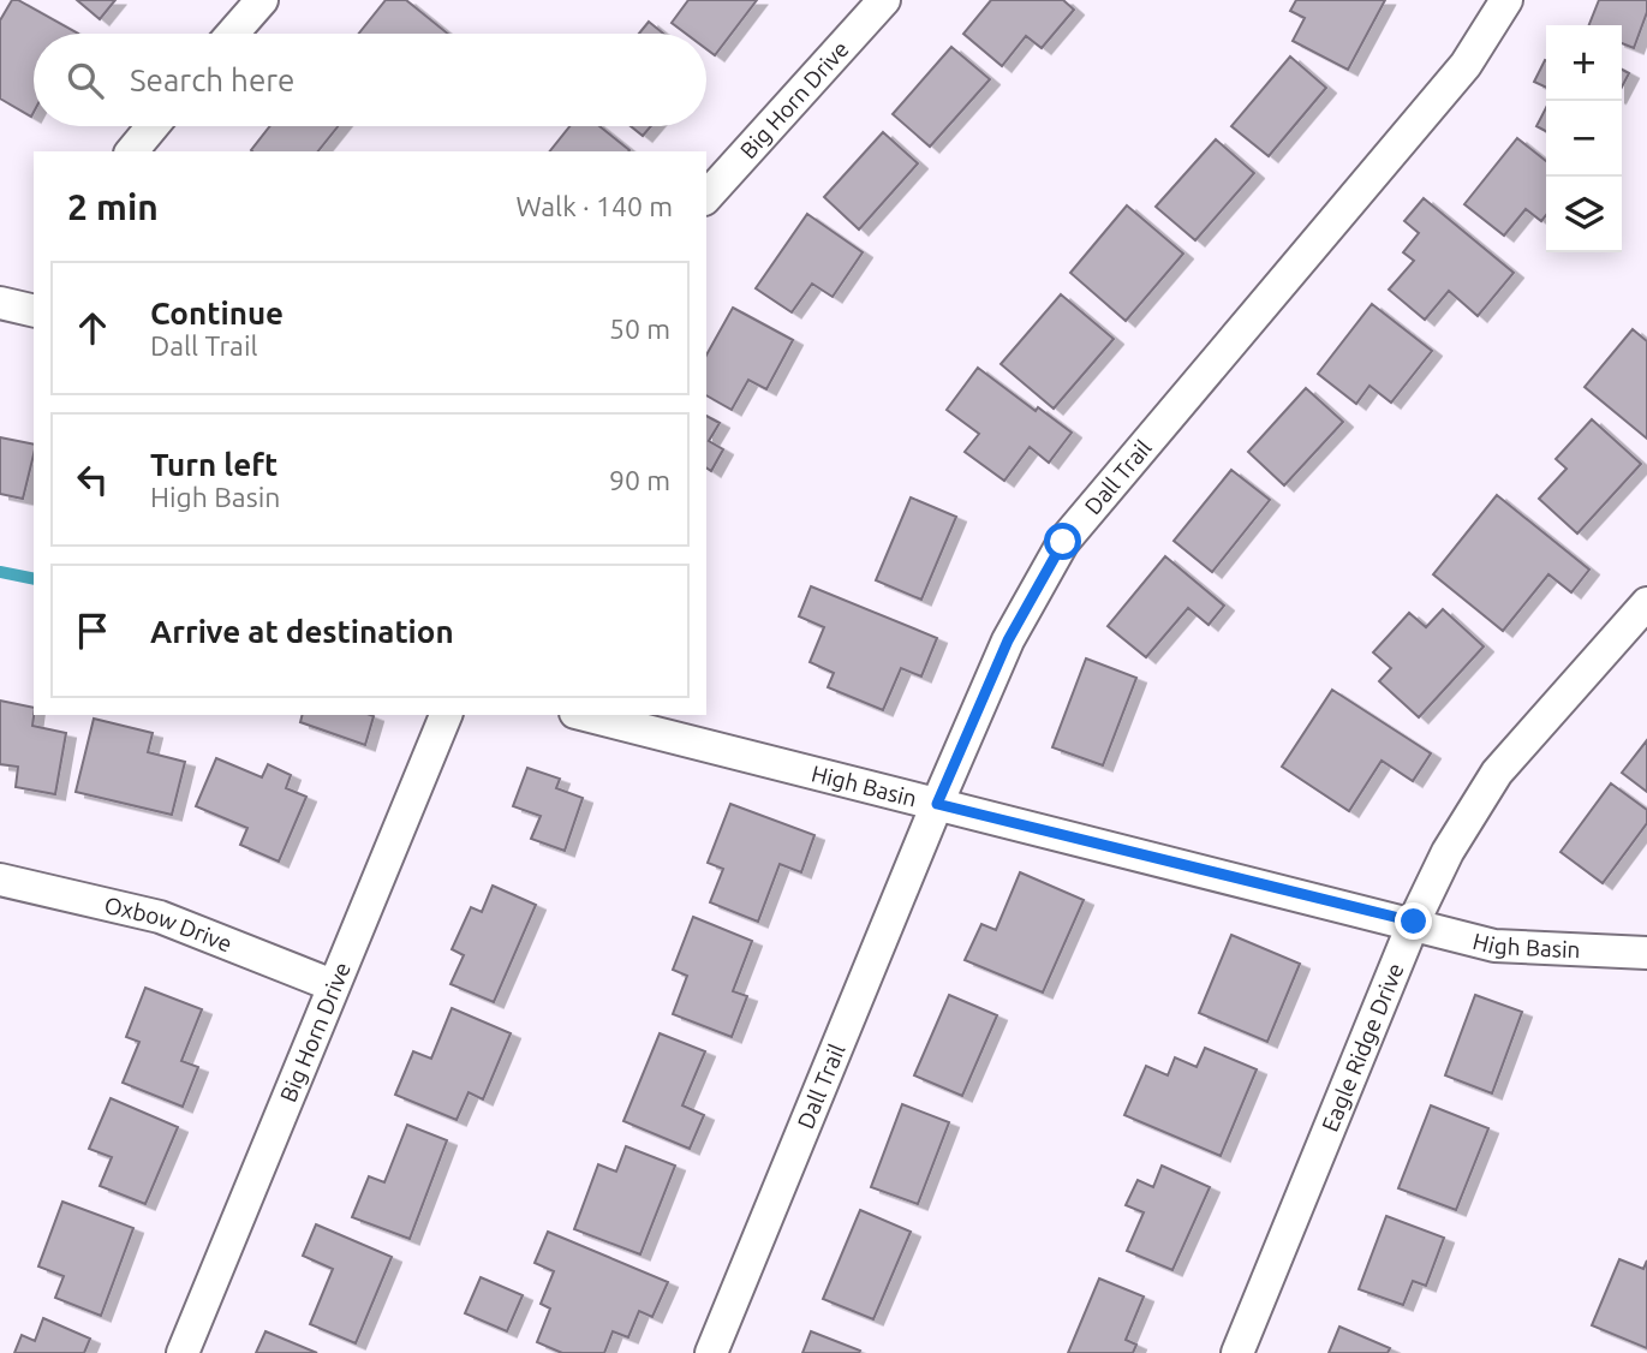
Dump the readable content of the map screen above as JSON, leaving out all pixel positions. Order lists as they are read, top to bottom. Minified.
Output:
{"streets":{"street":["Big Horn Drive","Dall Trail","High Basin","Oxbow Drive","Eagle Ridge Drive"]},"crossings":[["Big Horn Drive","Oxbow Drive"],["Dall Trail","High Basin"],["High Basin","Eagle Ridge Drive"]],"page":{"map_buttons":["+","−"],"search":"Search here","heading":["2 min","Walk · 140 m"],"list":[["Continue","Dall Trail","50 m"],["Turn left","High Basin","90 m"],"Arrive at destination"]}}
